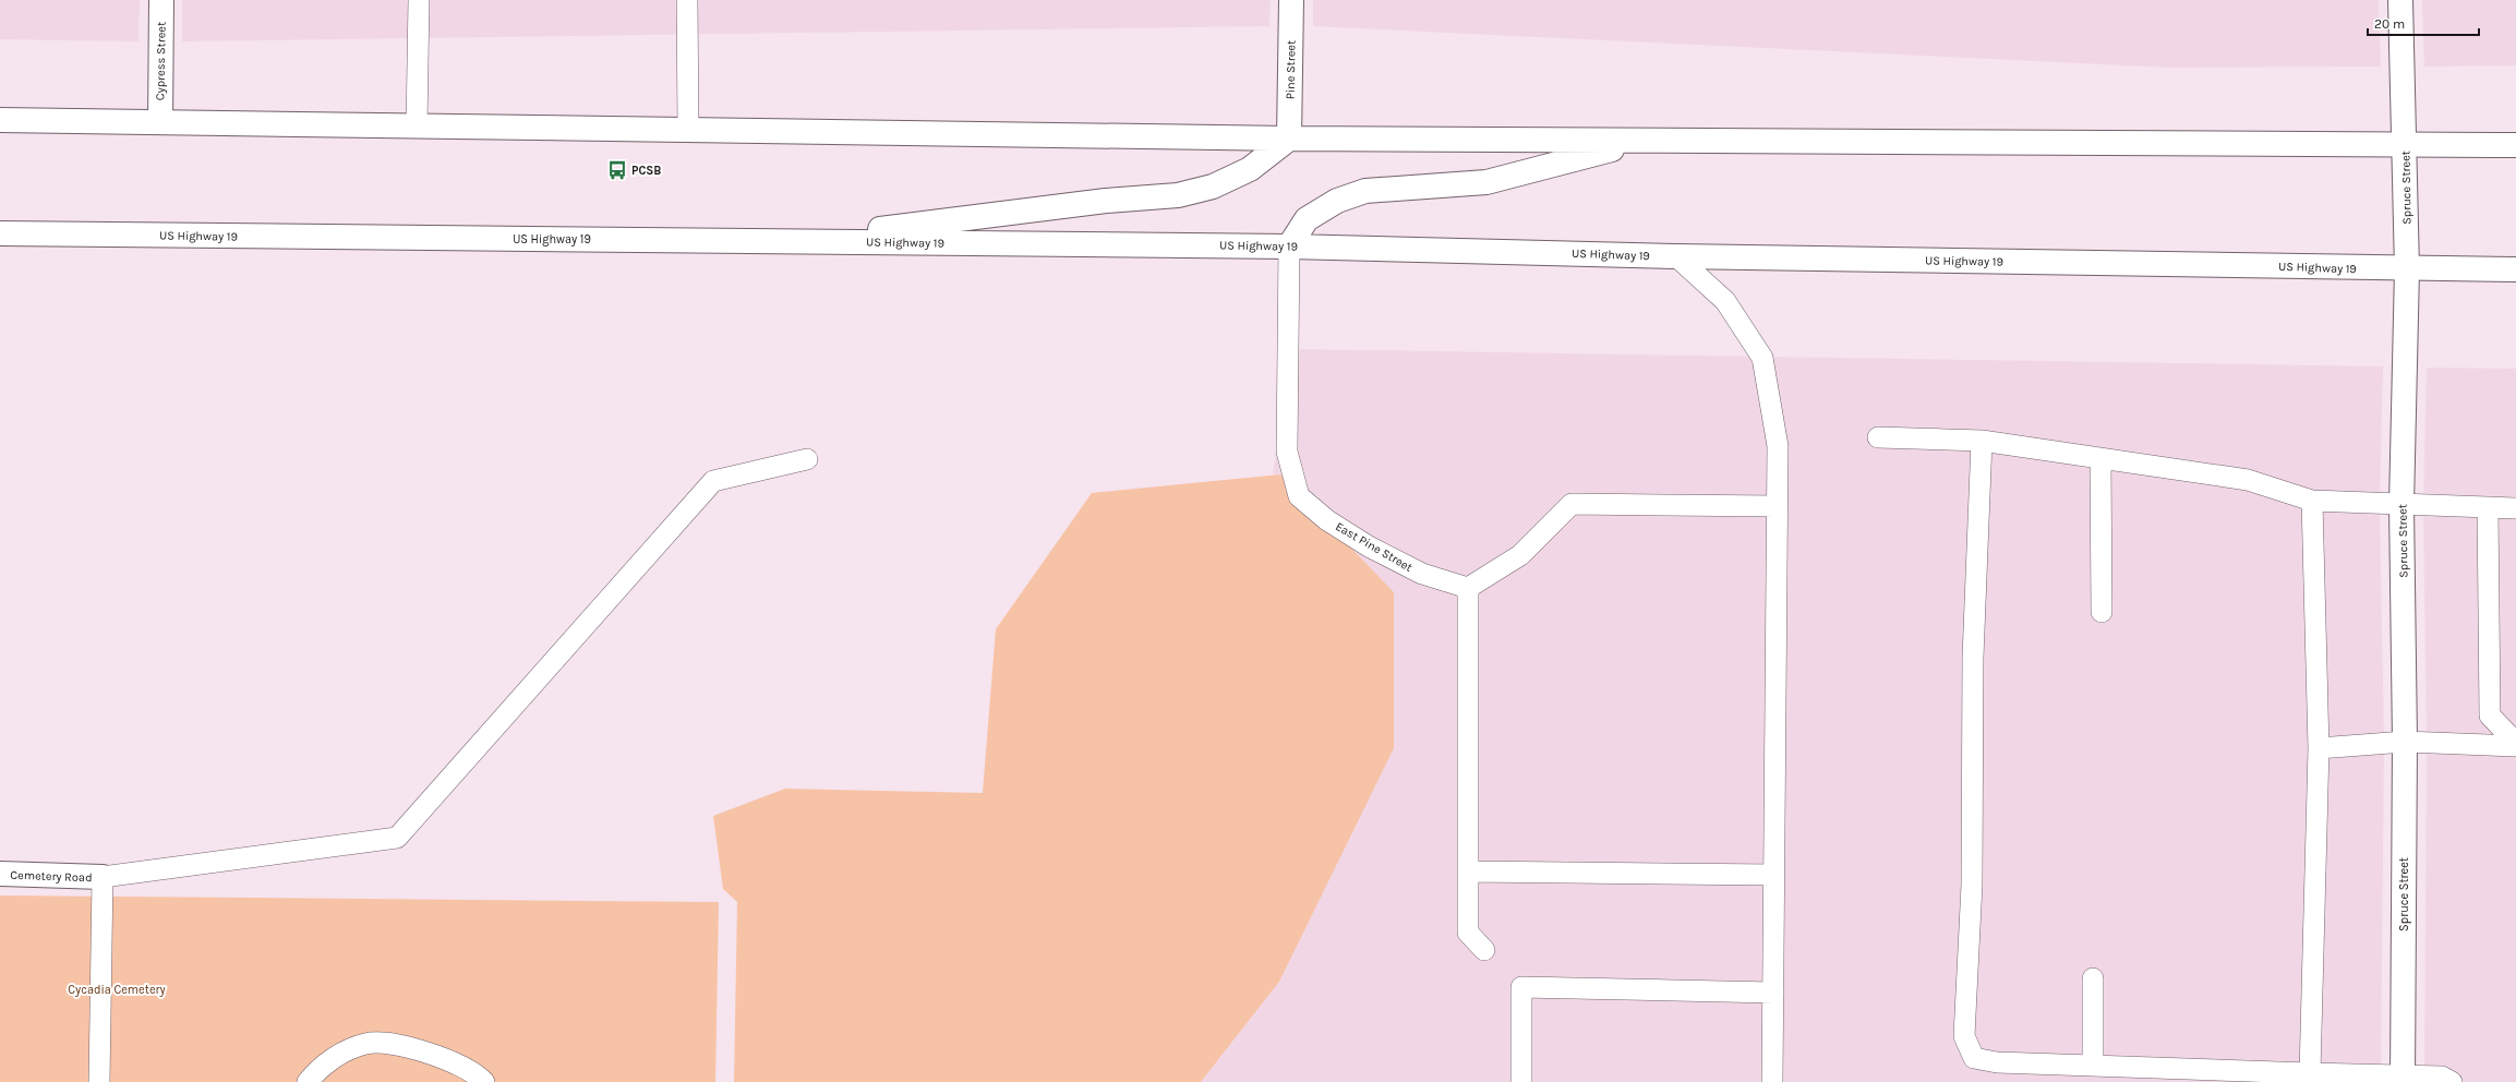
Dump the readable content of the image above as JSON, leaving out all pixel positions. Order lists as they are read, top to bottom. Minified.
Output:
{"streets":{"main road":["Cypress Street","Pine Street","Spruce Street","US Highway 19","Cemetery Road"],"lane":["East Pine Street"]},"crossings":[["Spruce Street","US Highway 19"],["US Highway 19","East Pine Street"]],"parks":["Cycadia Cemetery"],"places":{"bus stop":["PCSB"]},"scale_bar":"20 m"}
